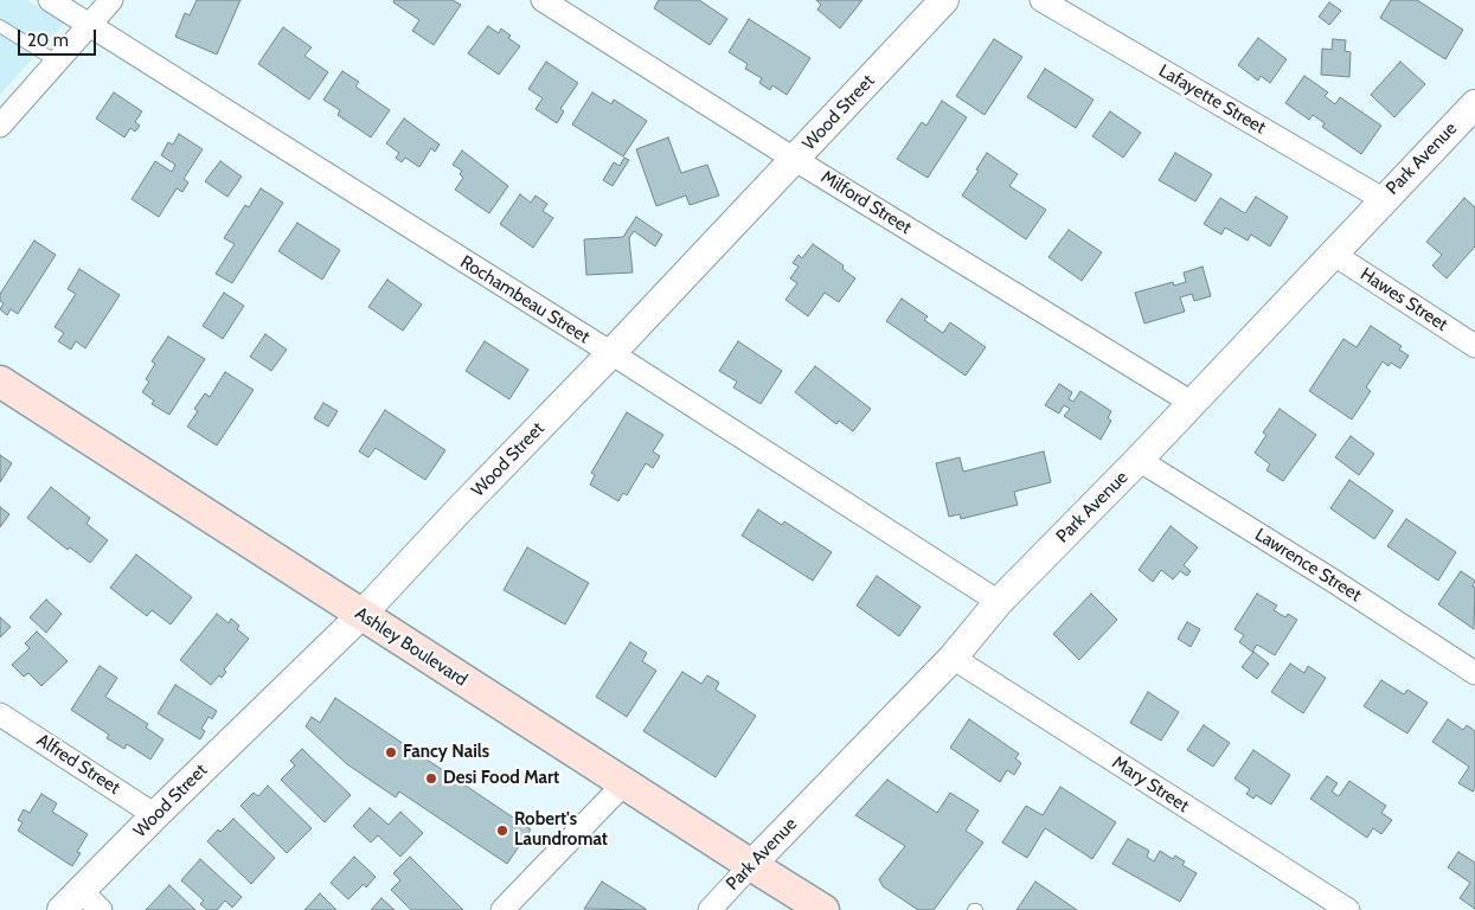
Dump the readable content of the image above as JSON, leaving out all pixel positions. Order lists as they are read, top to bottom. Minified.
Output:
{"streets":{"main road":["Ashley Boulevard"],"street":["Lafayette Street","Wood Street","Park Avenue","Milford Street","Rochambeau Street","Hawes Street","Lawrence Street","Alfred Street","Mary Street"]},"crossings":[["Lafayette Street","Park Avenue"],["Wood Street","Milford Street"],["Wood Street","Rochambeau Street"],["Wood Street","Ashley Boulevard"],["Wood Street","Alfred Street"],["Park Avenue","Milford Street"],["Park Avenue","Rochambeau Street"],["Park Avenue","Hawes Street"],["Park Avenue","Lawrence Street"],["Park Avenue","Ashley Boulevard"],["Park Avenue","Mary Street"]],"places":["Fancy Nails","Desi Food Mart","Robert's Laundromat"],"scale_bar":"20 m"}
